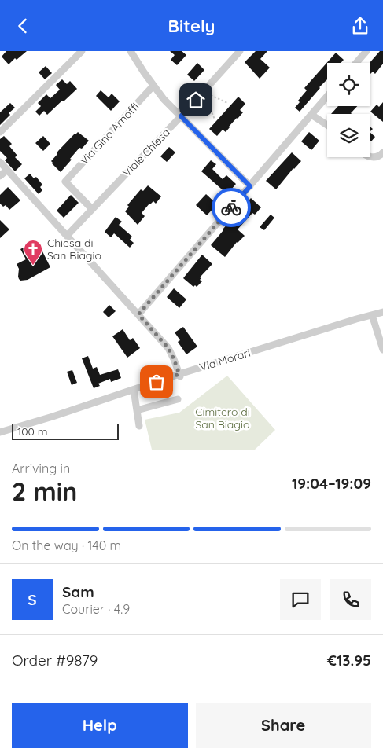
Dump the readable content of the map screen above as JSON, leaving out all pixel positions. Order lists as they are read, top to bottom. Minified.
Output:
{"streets":{"street":["Via Gino Arnoffi","Viale Chiesa","Via Morari"]},"crossings":[["Via Gino Arnoffi","Viale Chiesa"]],"parks":["Cimitero di San Biagio"],"places":{"church":["Chiesa di San Biagio"]},"scale_bar":"100 m","page":{"header":"Bitely","scale":"100 m","heading":["2 min","Arriving in","19:04–19:09"],"panel":["Sam","Courier · 4.9","Order #9879","€13.95"],"bar":"On the way · 140 m","round":"S","buttons":["Help","Share"]}}
